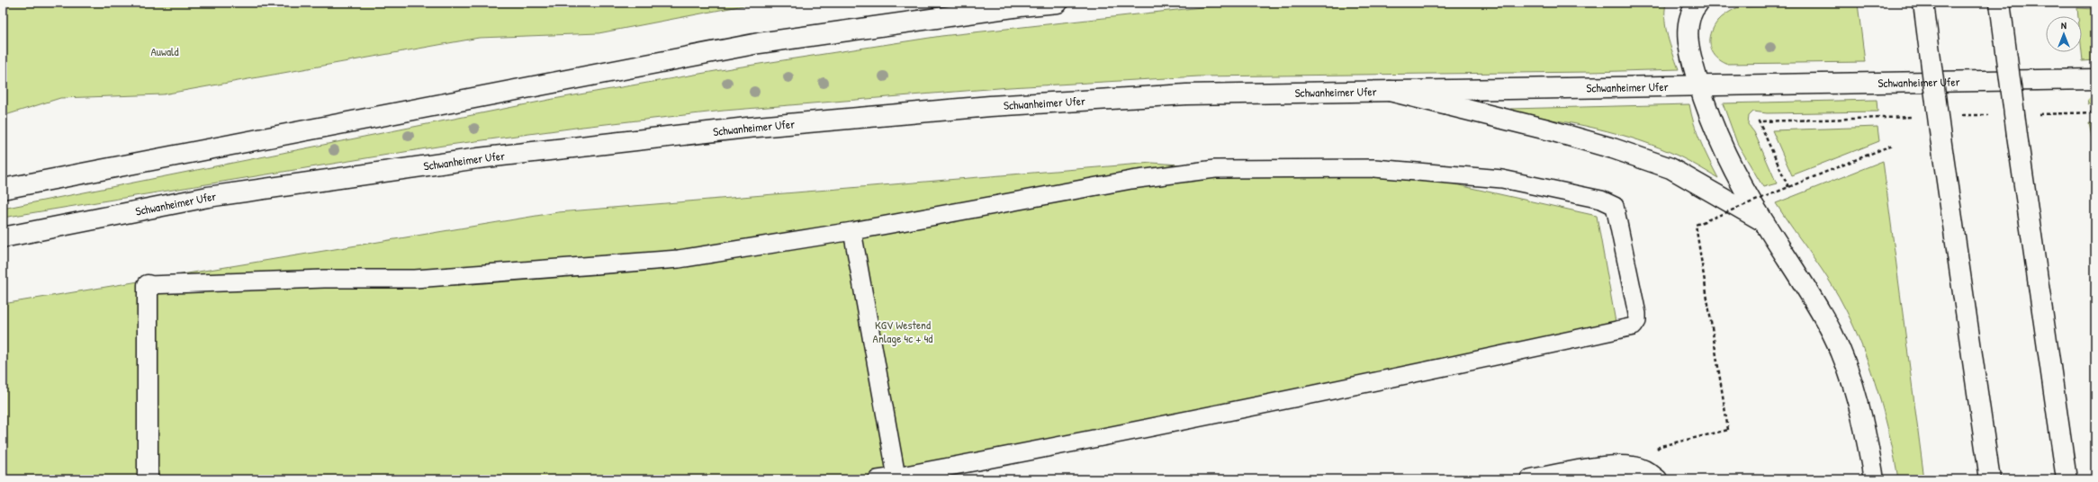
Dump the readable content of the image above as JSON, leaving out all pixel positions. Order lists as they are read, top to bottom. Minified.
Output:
{"streets":{"main road":["Schwanheimer Ufer"]},"parks":["Auwald","KGV Westend Anlage 4c + 4d"],"north":"top"}
